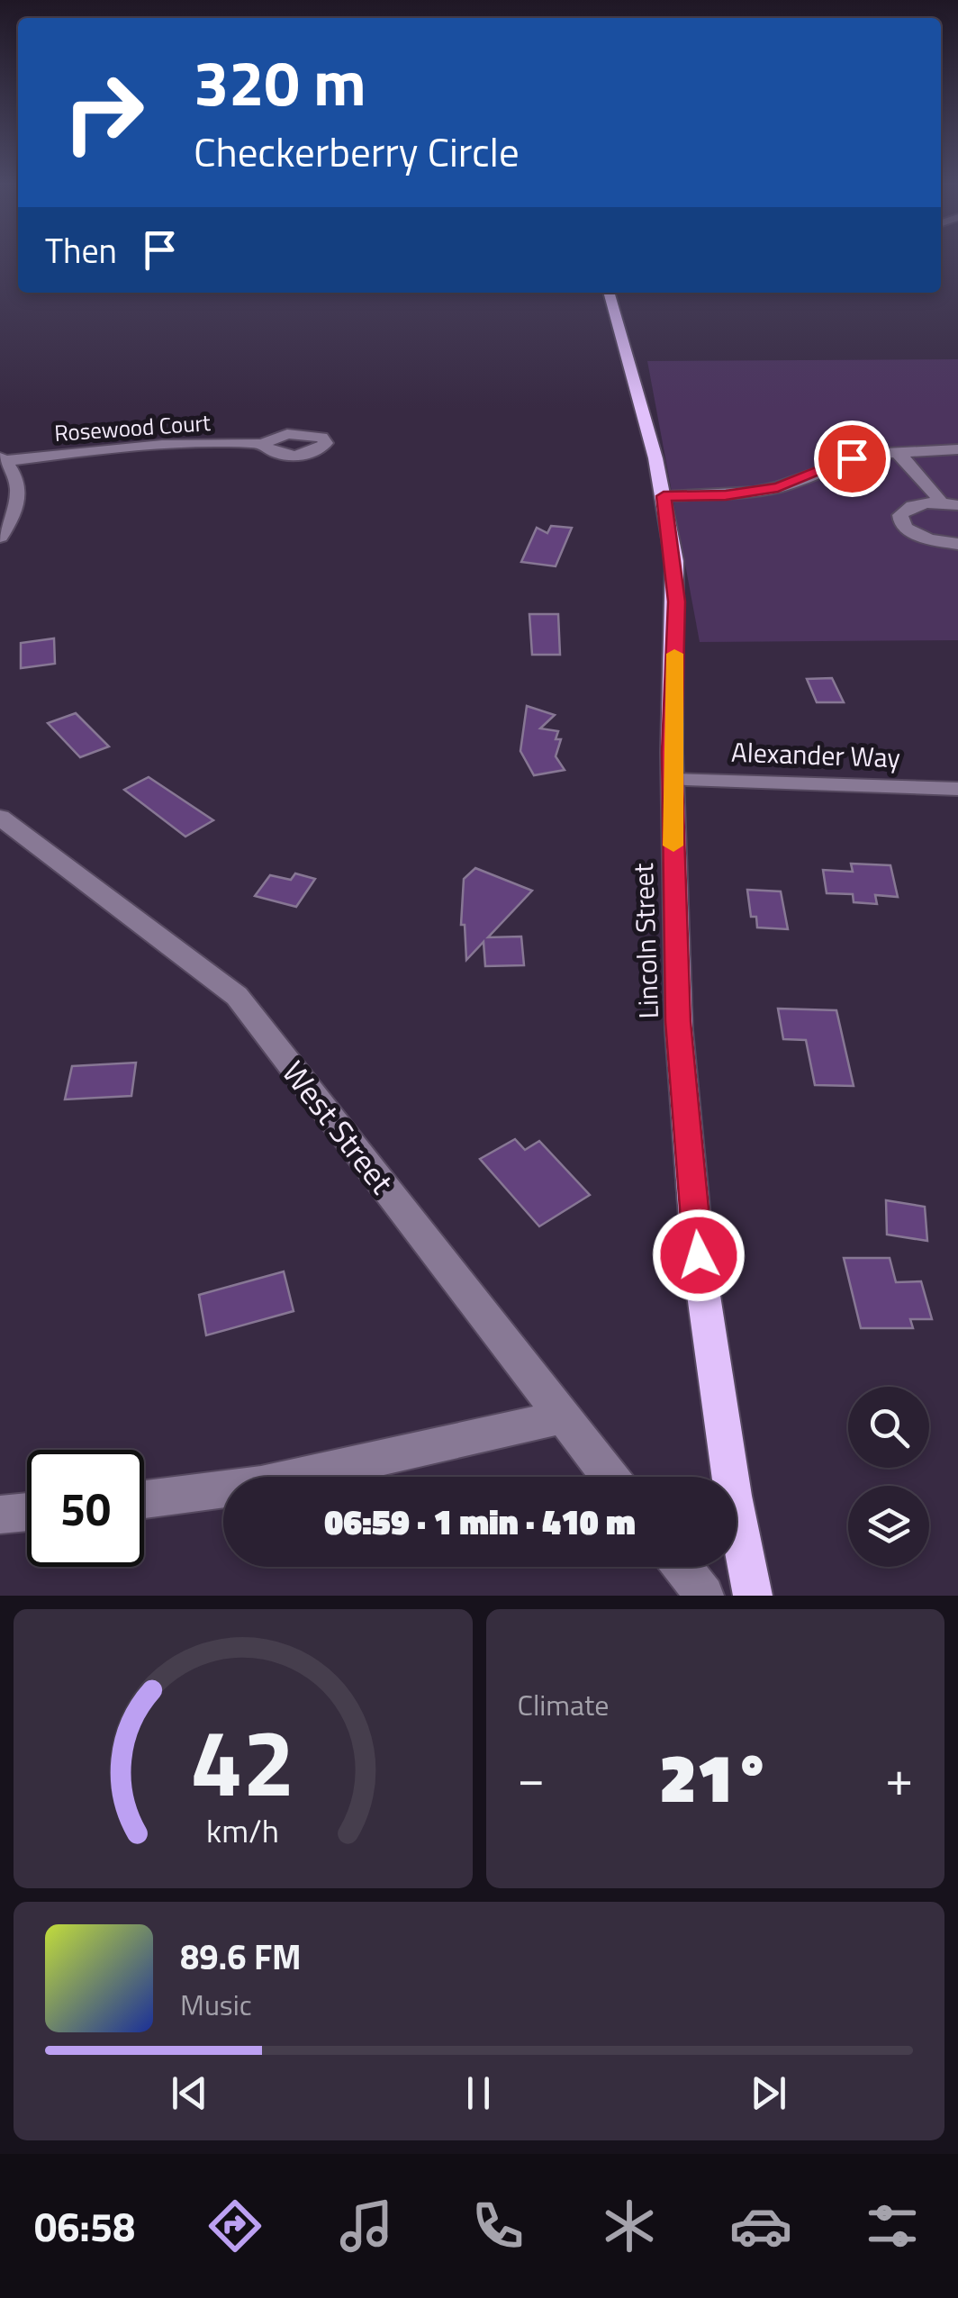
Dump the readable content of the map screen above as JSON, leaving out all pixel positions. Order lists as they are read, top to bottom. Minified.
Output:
{"streets":{"main road":["Lincoln Street"],"street":["Rosewood Court","Alexander Way","West Street"]},"crossings":[["Alexander Way","Lincoln Street"]],"page":{"turn":["320 m","Checkerberry Circle"],"then":"Then","limit":"50","trip":"06:59 · 1 min · 410 m","tile":"Climate","heat":["−","21°","+"],"song":["89.6 FM","Music"],"tabs":"06:58","gauge":["42","km/h"]}}
